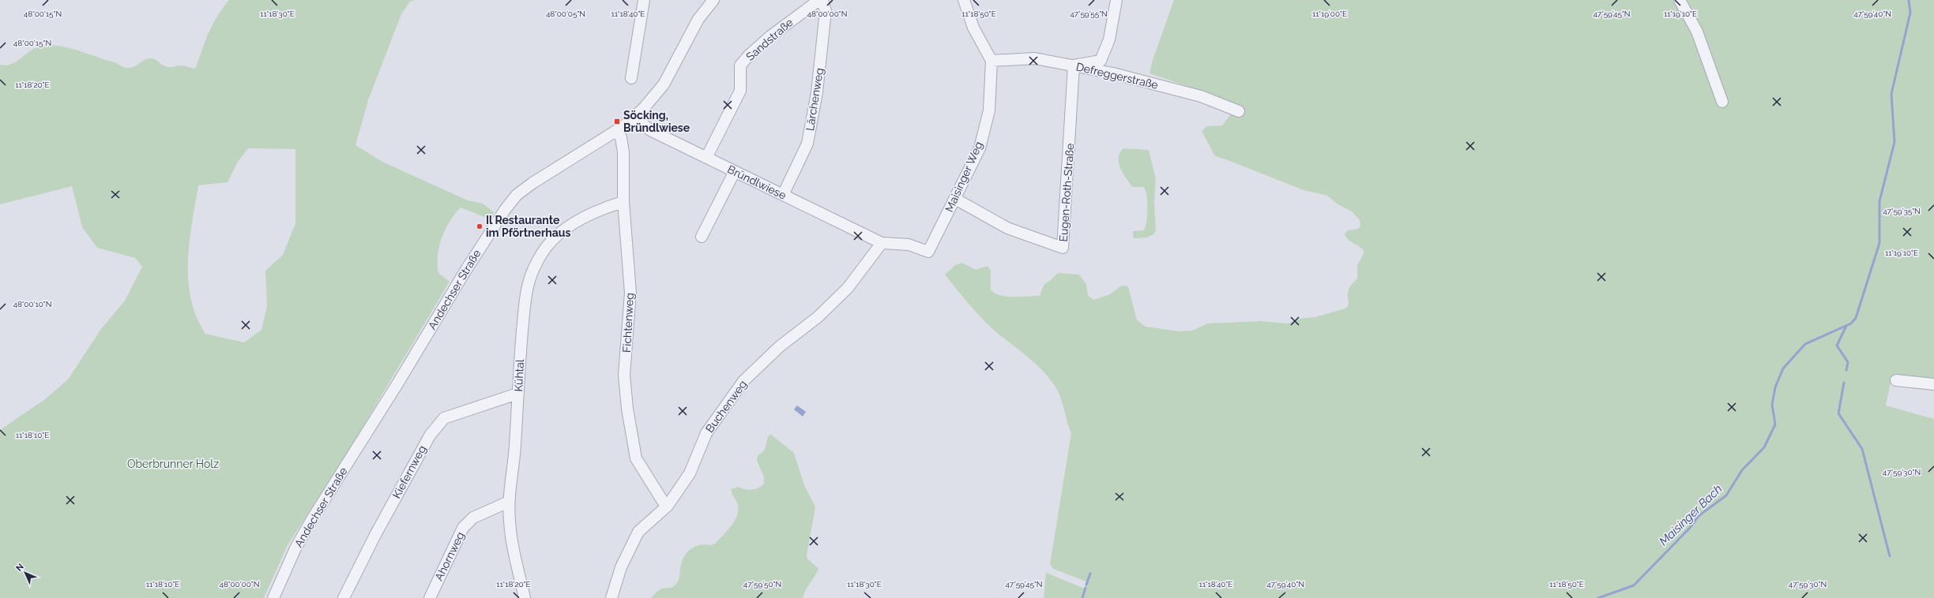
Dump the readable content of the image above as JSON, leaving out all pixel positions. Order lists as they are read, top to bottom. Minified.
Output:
{"streets":{"street":["Sandstraße","Defreggerstraße","Lärchenweg","Maisinger Weg","Bründlwiese","Eugen-Roth-Straße","Andechser Straße","Fichtenweg","Kühtal","Buchenweg","Kiefernweg","Ahornweg"]},"crossings":[["Sandstraße","Bründlwiese"],["Defreggerstraße","Maisinger Weg"],["Defreggerstraße","Eugen-Roth-Straße"],["Lärchenweg","Bründlwiese"],["Maisinger Weg","Bründlwiese"],["Maisinger Weg","Eugen-Roth-Straße"],["Maisinger Weg","Buchenweg"],["Bründlwiese","Andechser Straße"],["Bründlwiese","Buchenweg"],["Andechser Straße","Fichtenweg"],["Fichtenweg","Kühtal"],["Fichtenweg","Buchenweg"],["Kühtal","Kiefernweg"],["Kühtal","Ahornweg"]],"water":["Maisinger Bach"],"parks":["Oberbrunner Holz"],"places":{"transit":["Söcking, Bründlwiese"],"other":["Il Restaurante im Pförtnerhaus"]},"north":"top left","coordinates":["48°00'15\"N","11°18'30\"E","48°00'05\"N","11°18'40\"E","48°00'00\"N","11°18'50\"E","47°59'55\"N","11°19'00\"E","11°19'10\"E","47°59'45\"N","47°59'40\"N","11°18'20\"E","47°59'35\"N","48°00'10\"N","11°18'10\"E","47°59'30\"N","47°59'50\"N"]}
